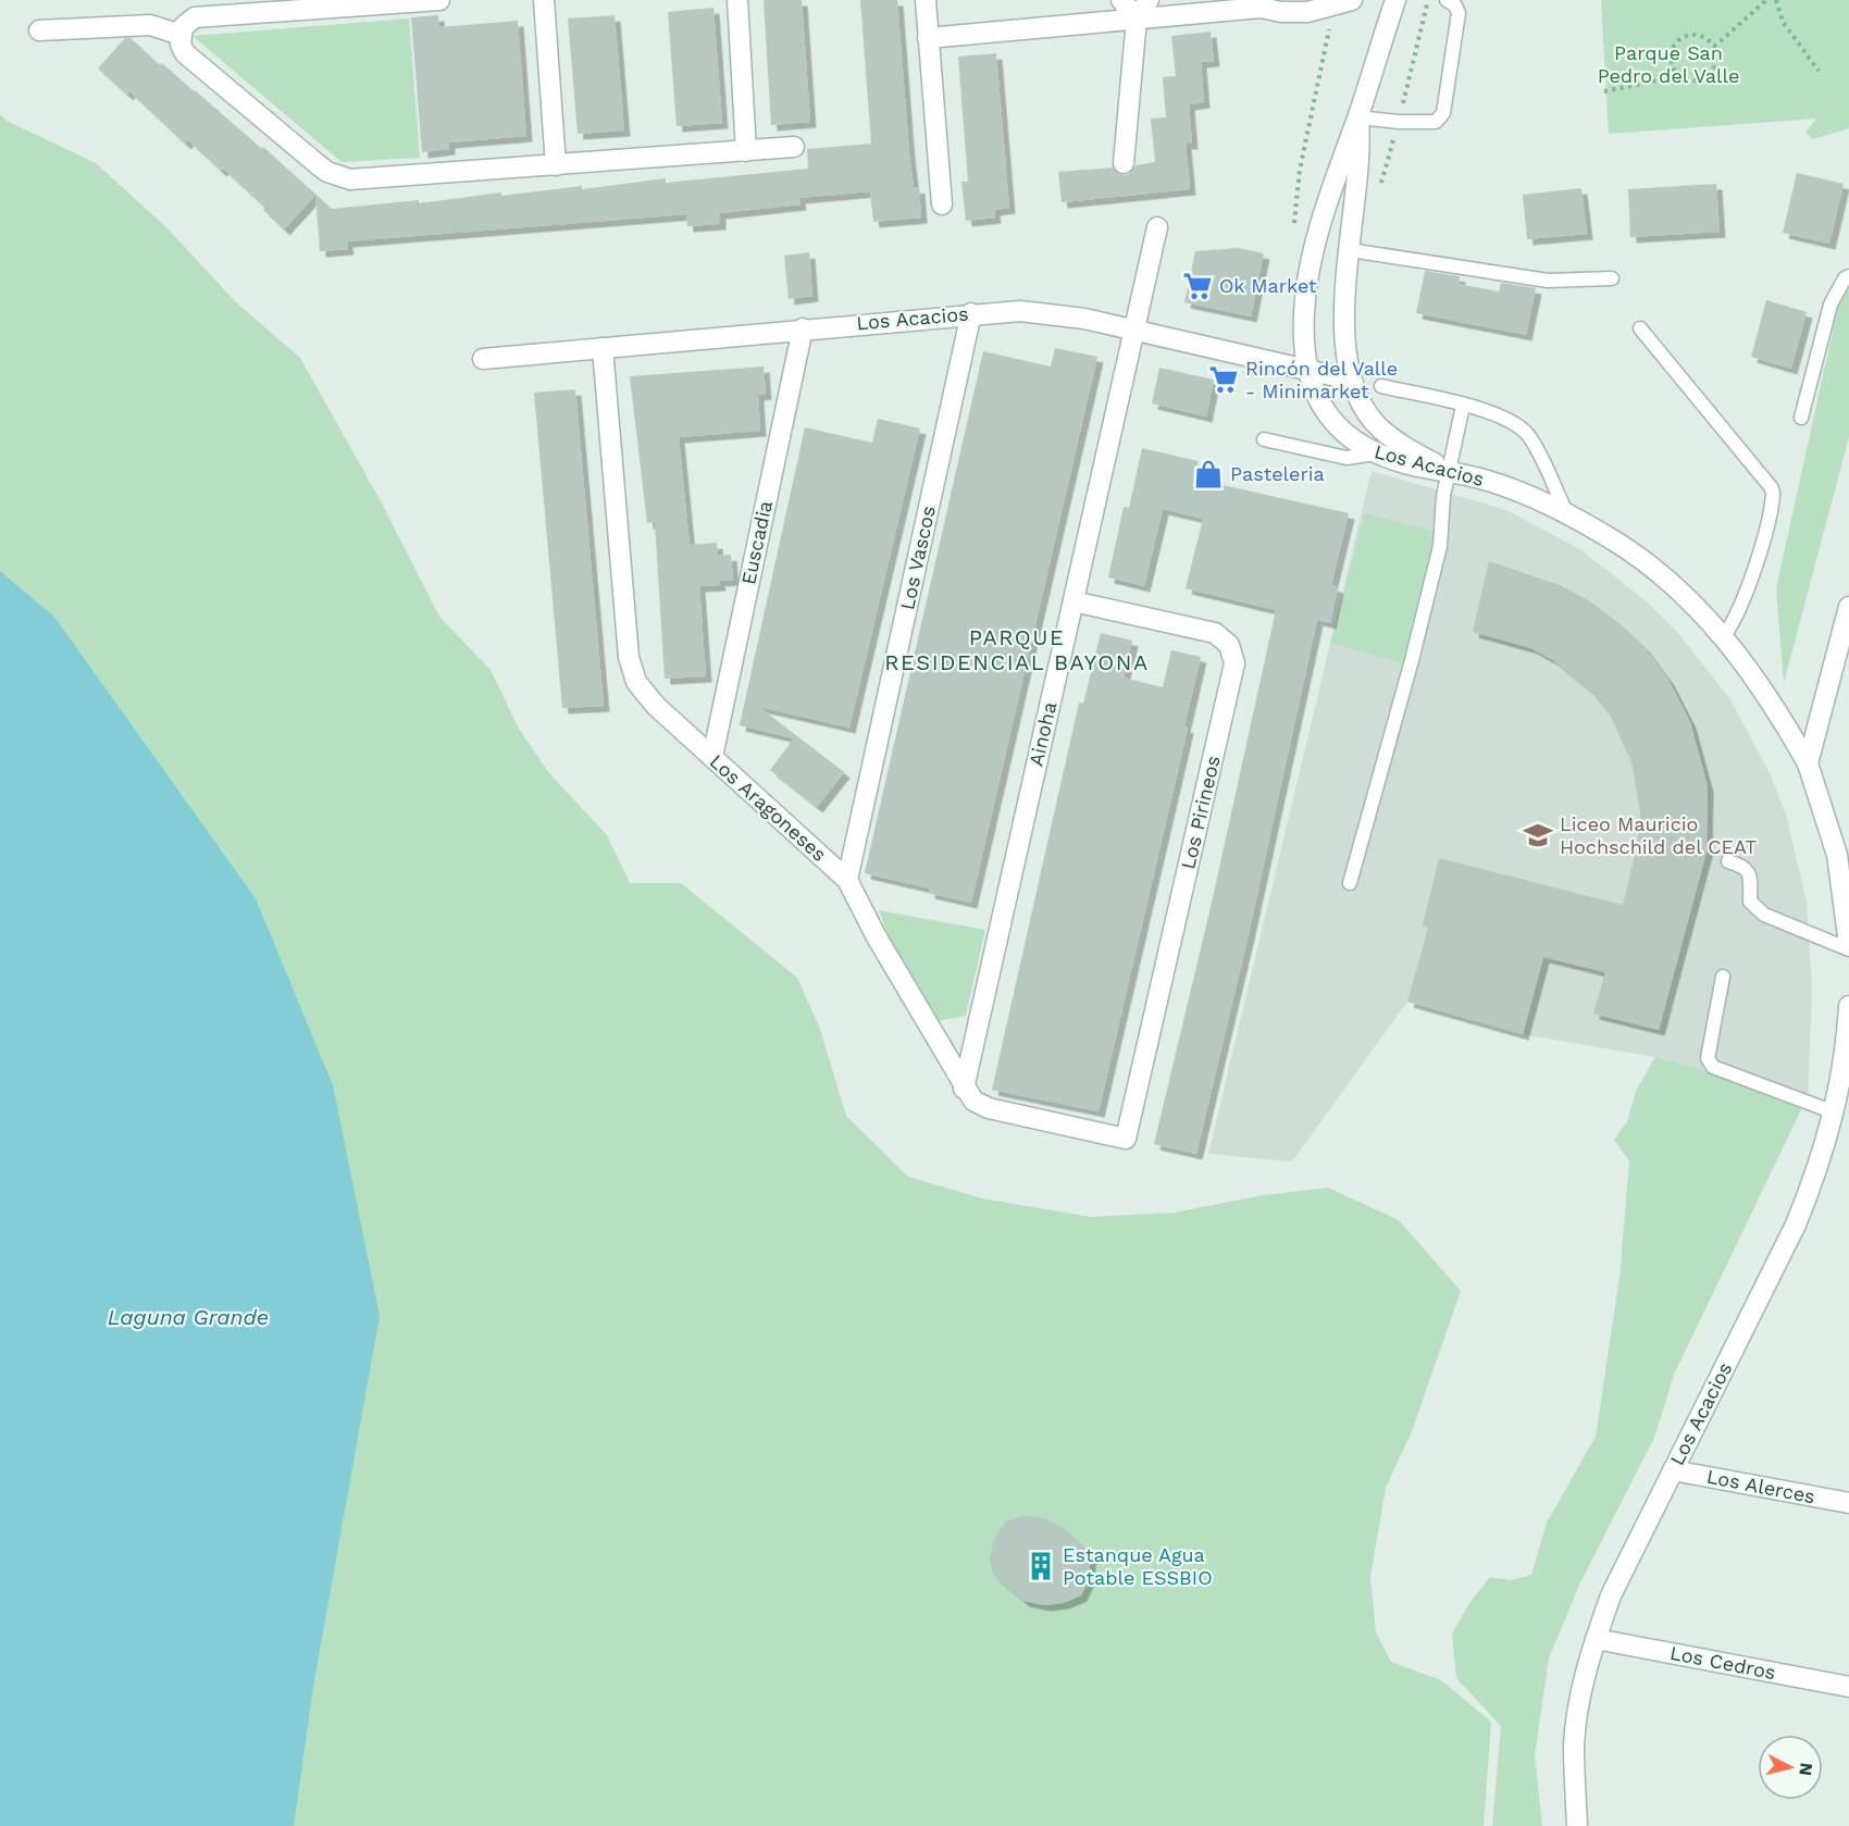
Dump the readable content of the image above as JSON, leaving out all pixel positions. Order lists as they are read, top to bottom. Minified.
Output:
{"streets":{"street":["Los Acacios","Euscadia","Los Vascos","Ainoha","Los Aragoneses","Los Pirineos","Los Alerces","Los Cedros"]},"crossings":[["Los Acacios","Euscadia"],["Los Acacios","Los Vascos"],["Los Acacios","Ainoha"],["Los Acacios","Los Aragoneses"],["Los Acacios","Los Alerces"],["Los Acacios","Los Cedros"],["Euscadia","Los Aragoneses"],["Los Vascos","Los Aragoneses"],["Ainoha","Los Aragoneses"],["Ainoha","Los Pirineos"],["Los Aragoneses","Los Pirineos"]],"districts":["PARQUE RESIDENCIAL BAYONA"],"water":["Laguna Grande"],"parks":["Parque San Pedro del Valle"],"places":{"supermarket":["Ok Market","Rincón del Valle - Minimarket"],"shop":["Pasteleria"],"school or university":["Liceo Mauricio Hochschild del CEAT"],"building":["Estanque Agua Potable ESSBIO"]},"north":"right"}
